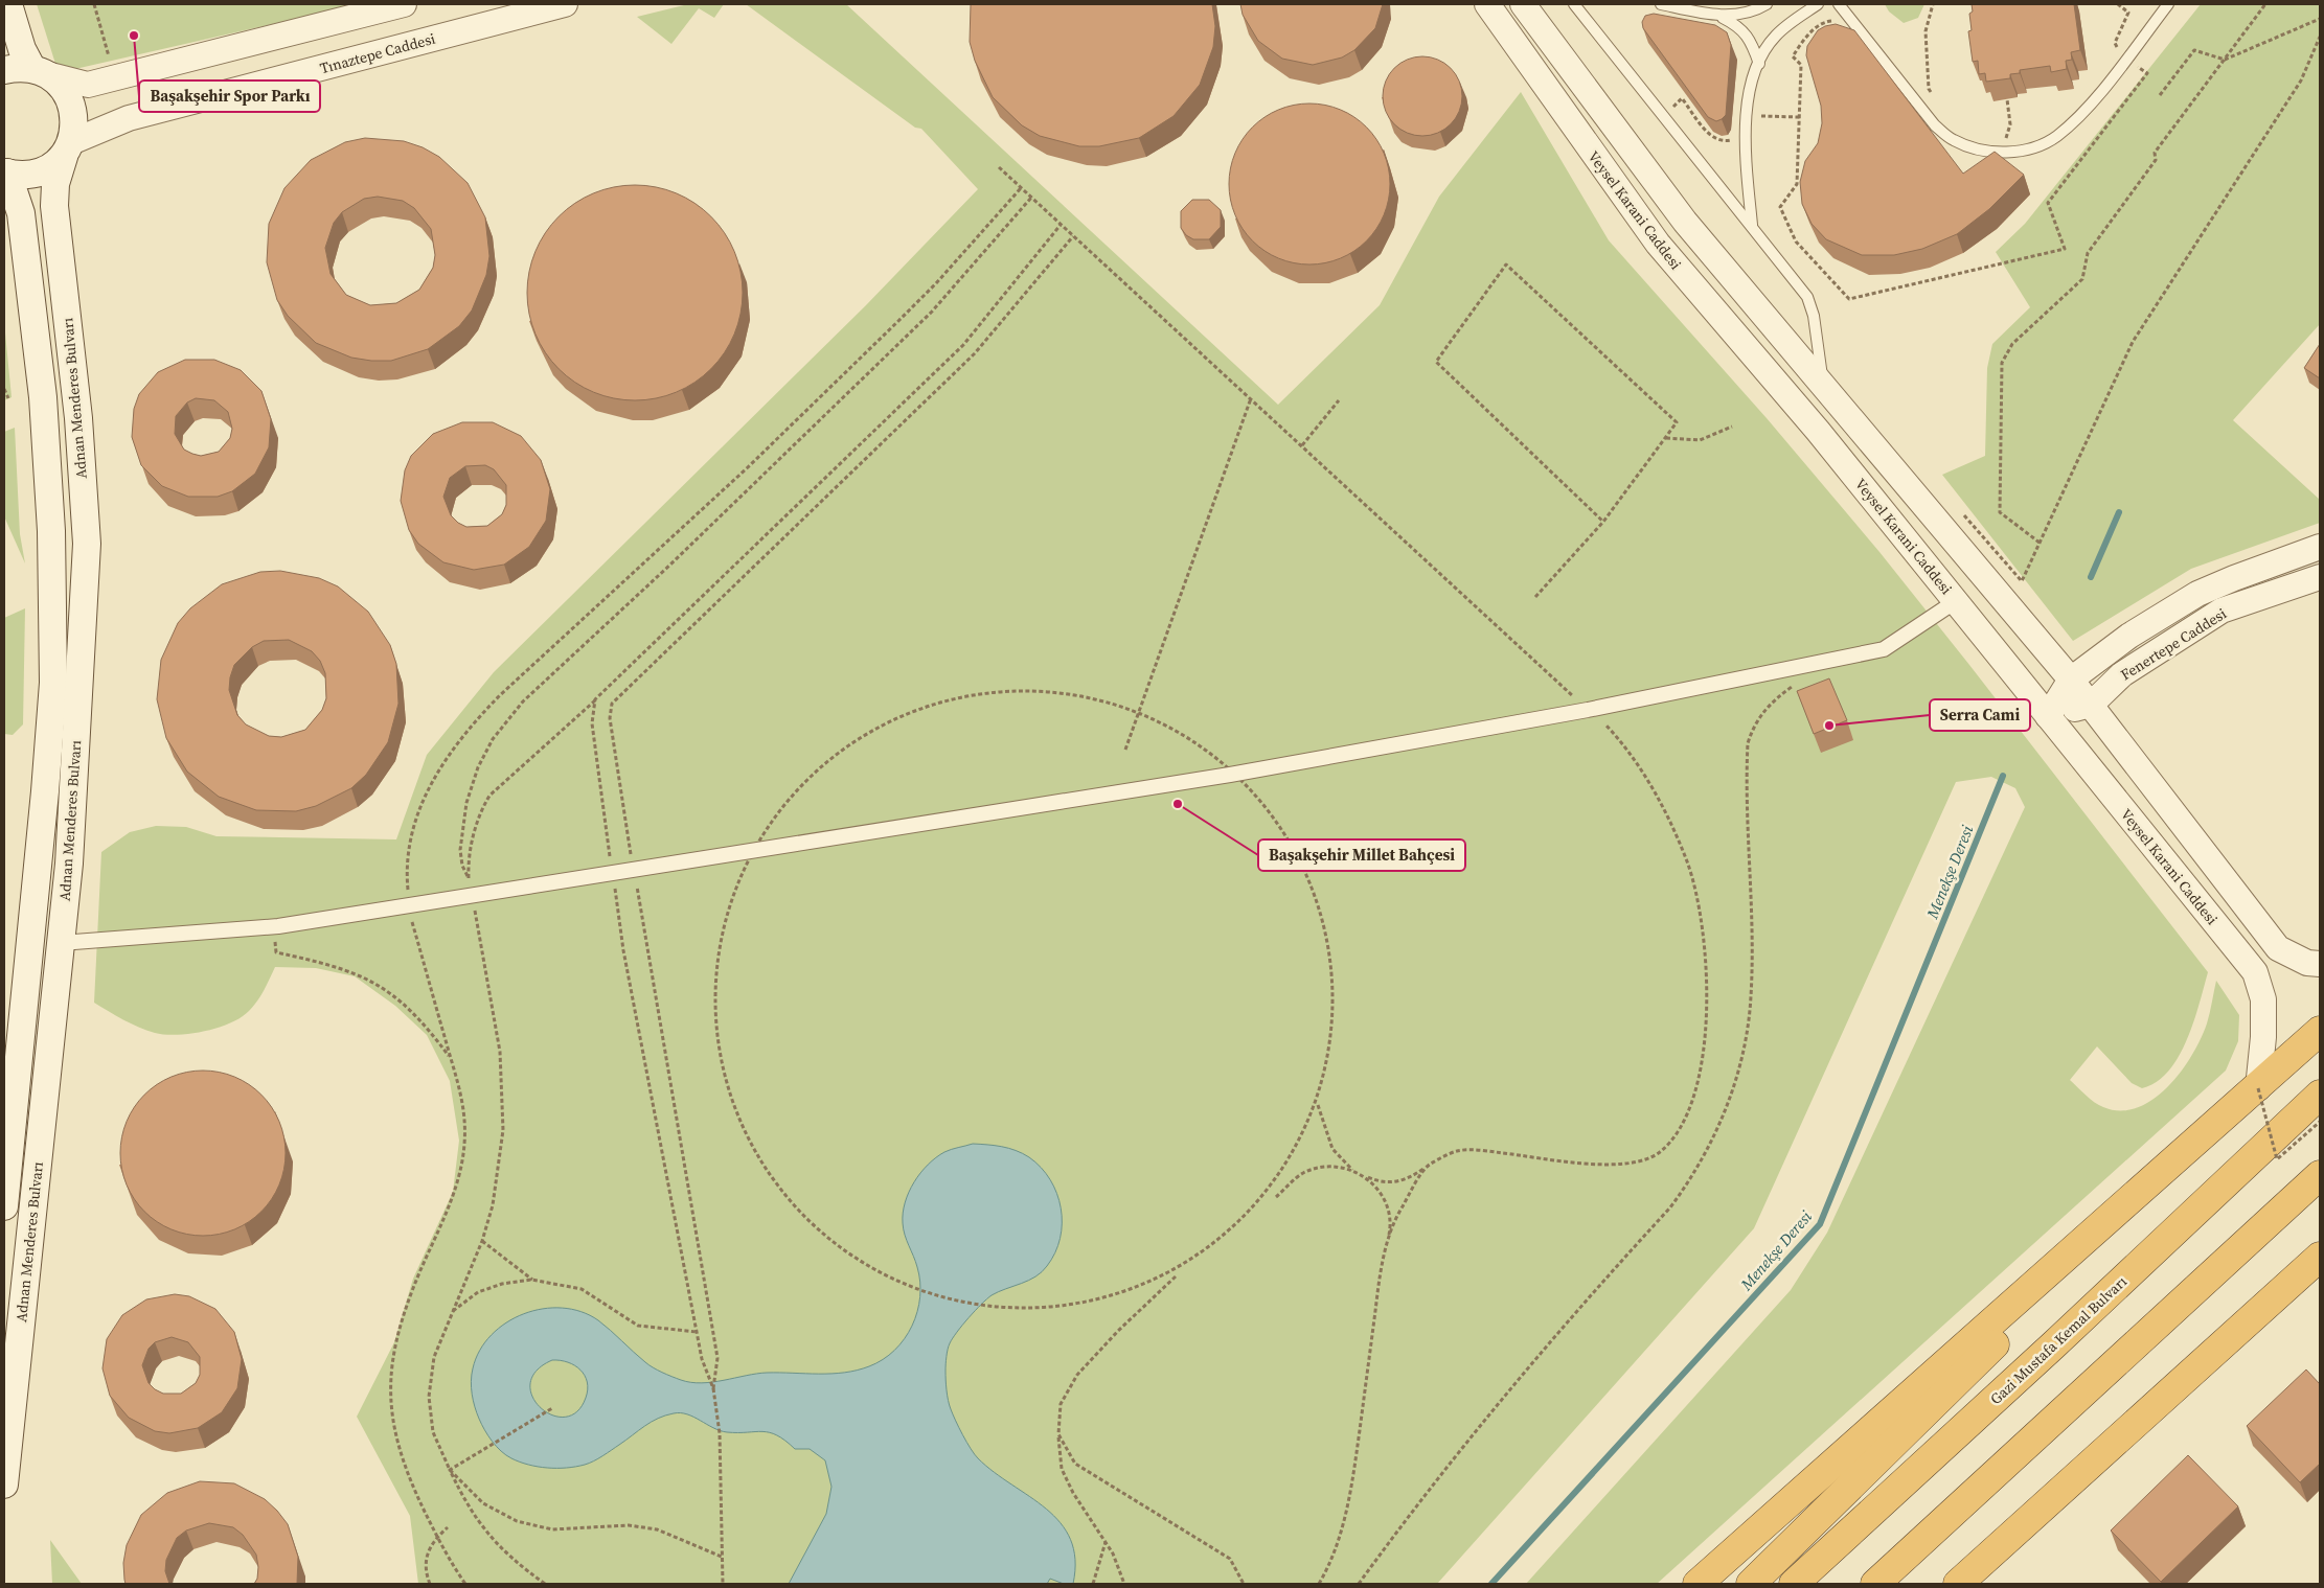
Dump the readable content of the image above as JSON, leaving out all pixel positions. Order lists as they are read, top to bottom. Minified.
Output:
{"streets":{"highway":["Gazi Mustafa Kemal Bulvarı"],"main road":["Adnan Menderes Bulvarı"],"street":["Tınaztepe Caddesi","Veysel Karani Caddesi","Fenertepe Caddesi"]},"crossings":[["Tınaztepe Caddesi","Adnan Menderes Bulvarı"],["Veysel Karani Caddesi","Fenertepe Caddesi"]],"water":["Menekşe Deresi"],"places":["Başakşehir Spor Parkı","Serra Cami","Başakşehir Millet Bahçesi"]}
